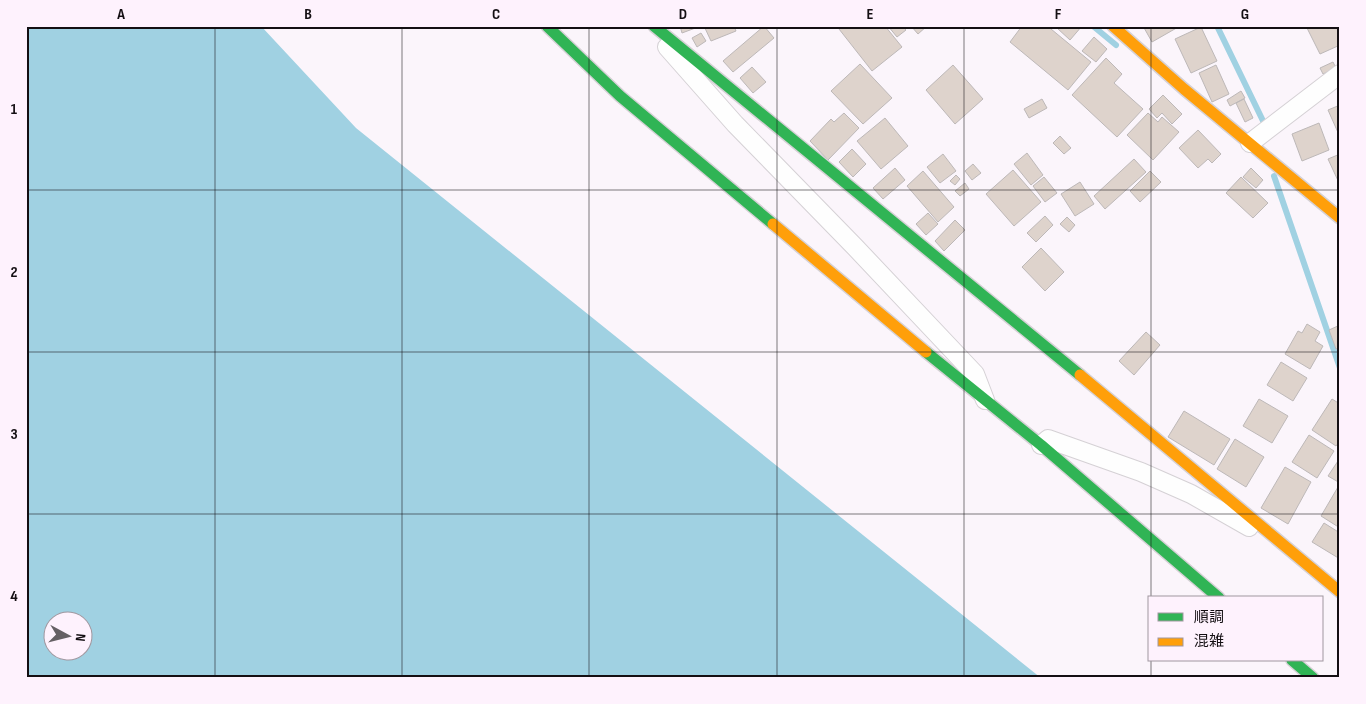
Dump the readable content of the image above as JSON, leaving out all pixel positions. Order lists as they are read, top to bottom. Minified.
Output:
{"legend":["順調","混雑"],"north":"right","grid":{"columns":["A","B","C","D","E","F","G"],"rows":["1","2","3","4"]}}
